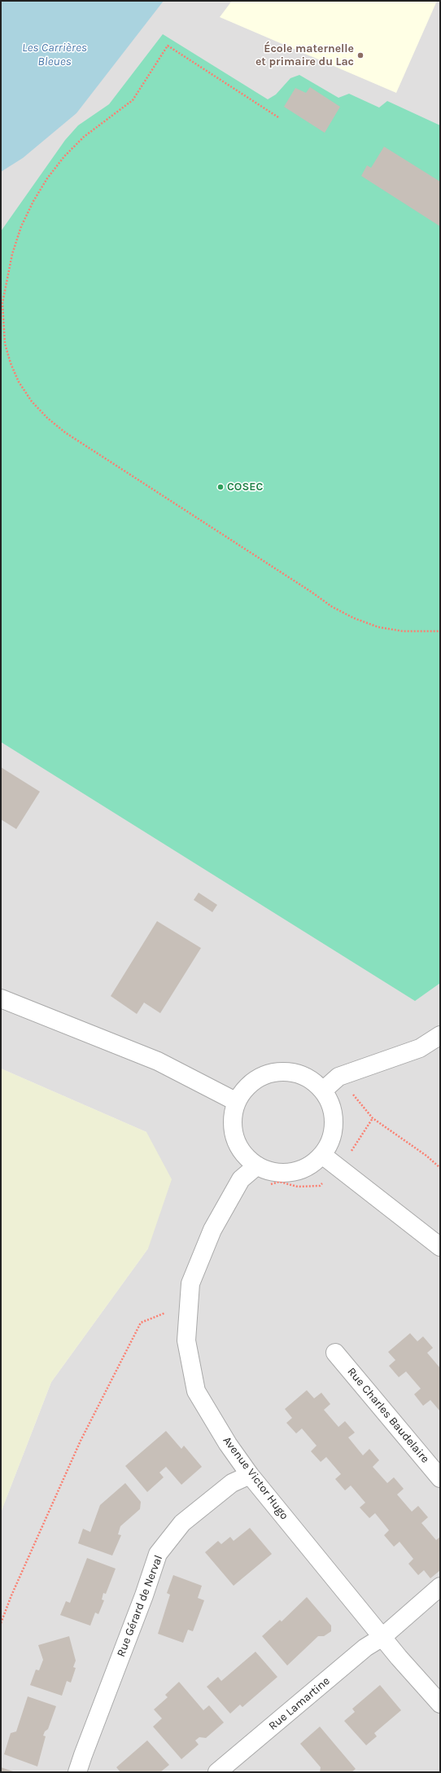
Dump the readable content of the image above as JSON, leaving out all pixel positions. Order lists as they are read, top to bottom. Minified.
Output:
{"streets":{"street":["Rue Charles Baudelaire","Avenue Victor Hugo","Rue Gérard de Nerval","Rue Lamartine"]},"crossings":[["Avenue Victor Hugo","Rue Gérard de Nerval"],["Avenue Victor Hugo","Rue Lamartine"]],"water":["Les Carrières Bleues"],"places":["École maternelle et primaire du Lac","COSEC"]}
